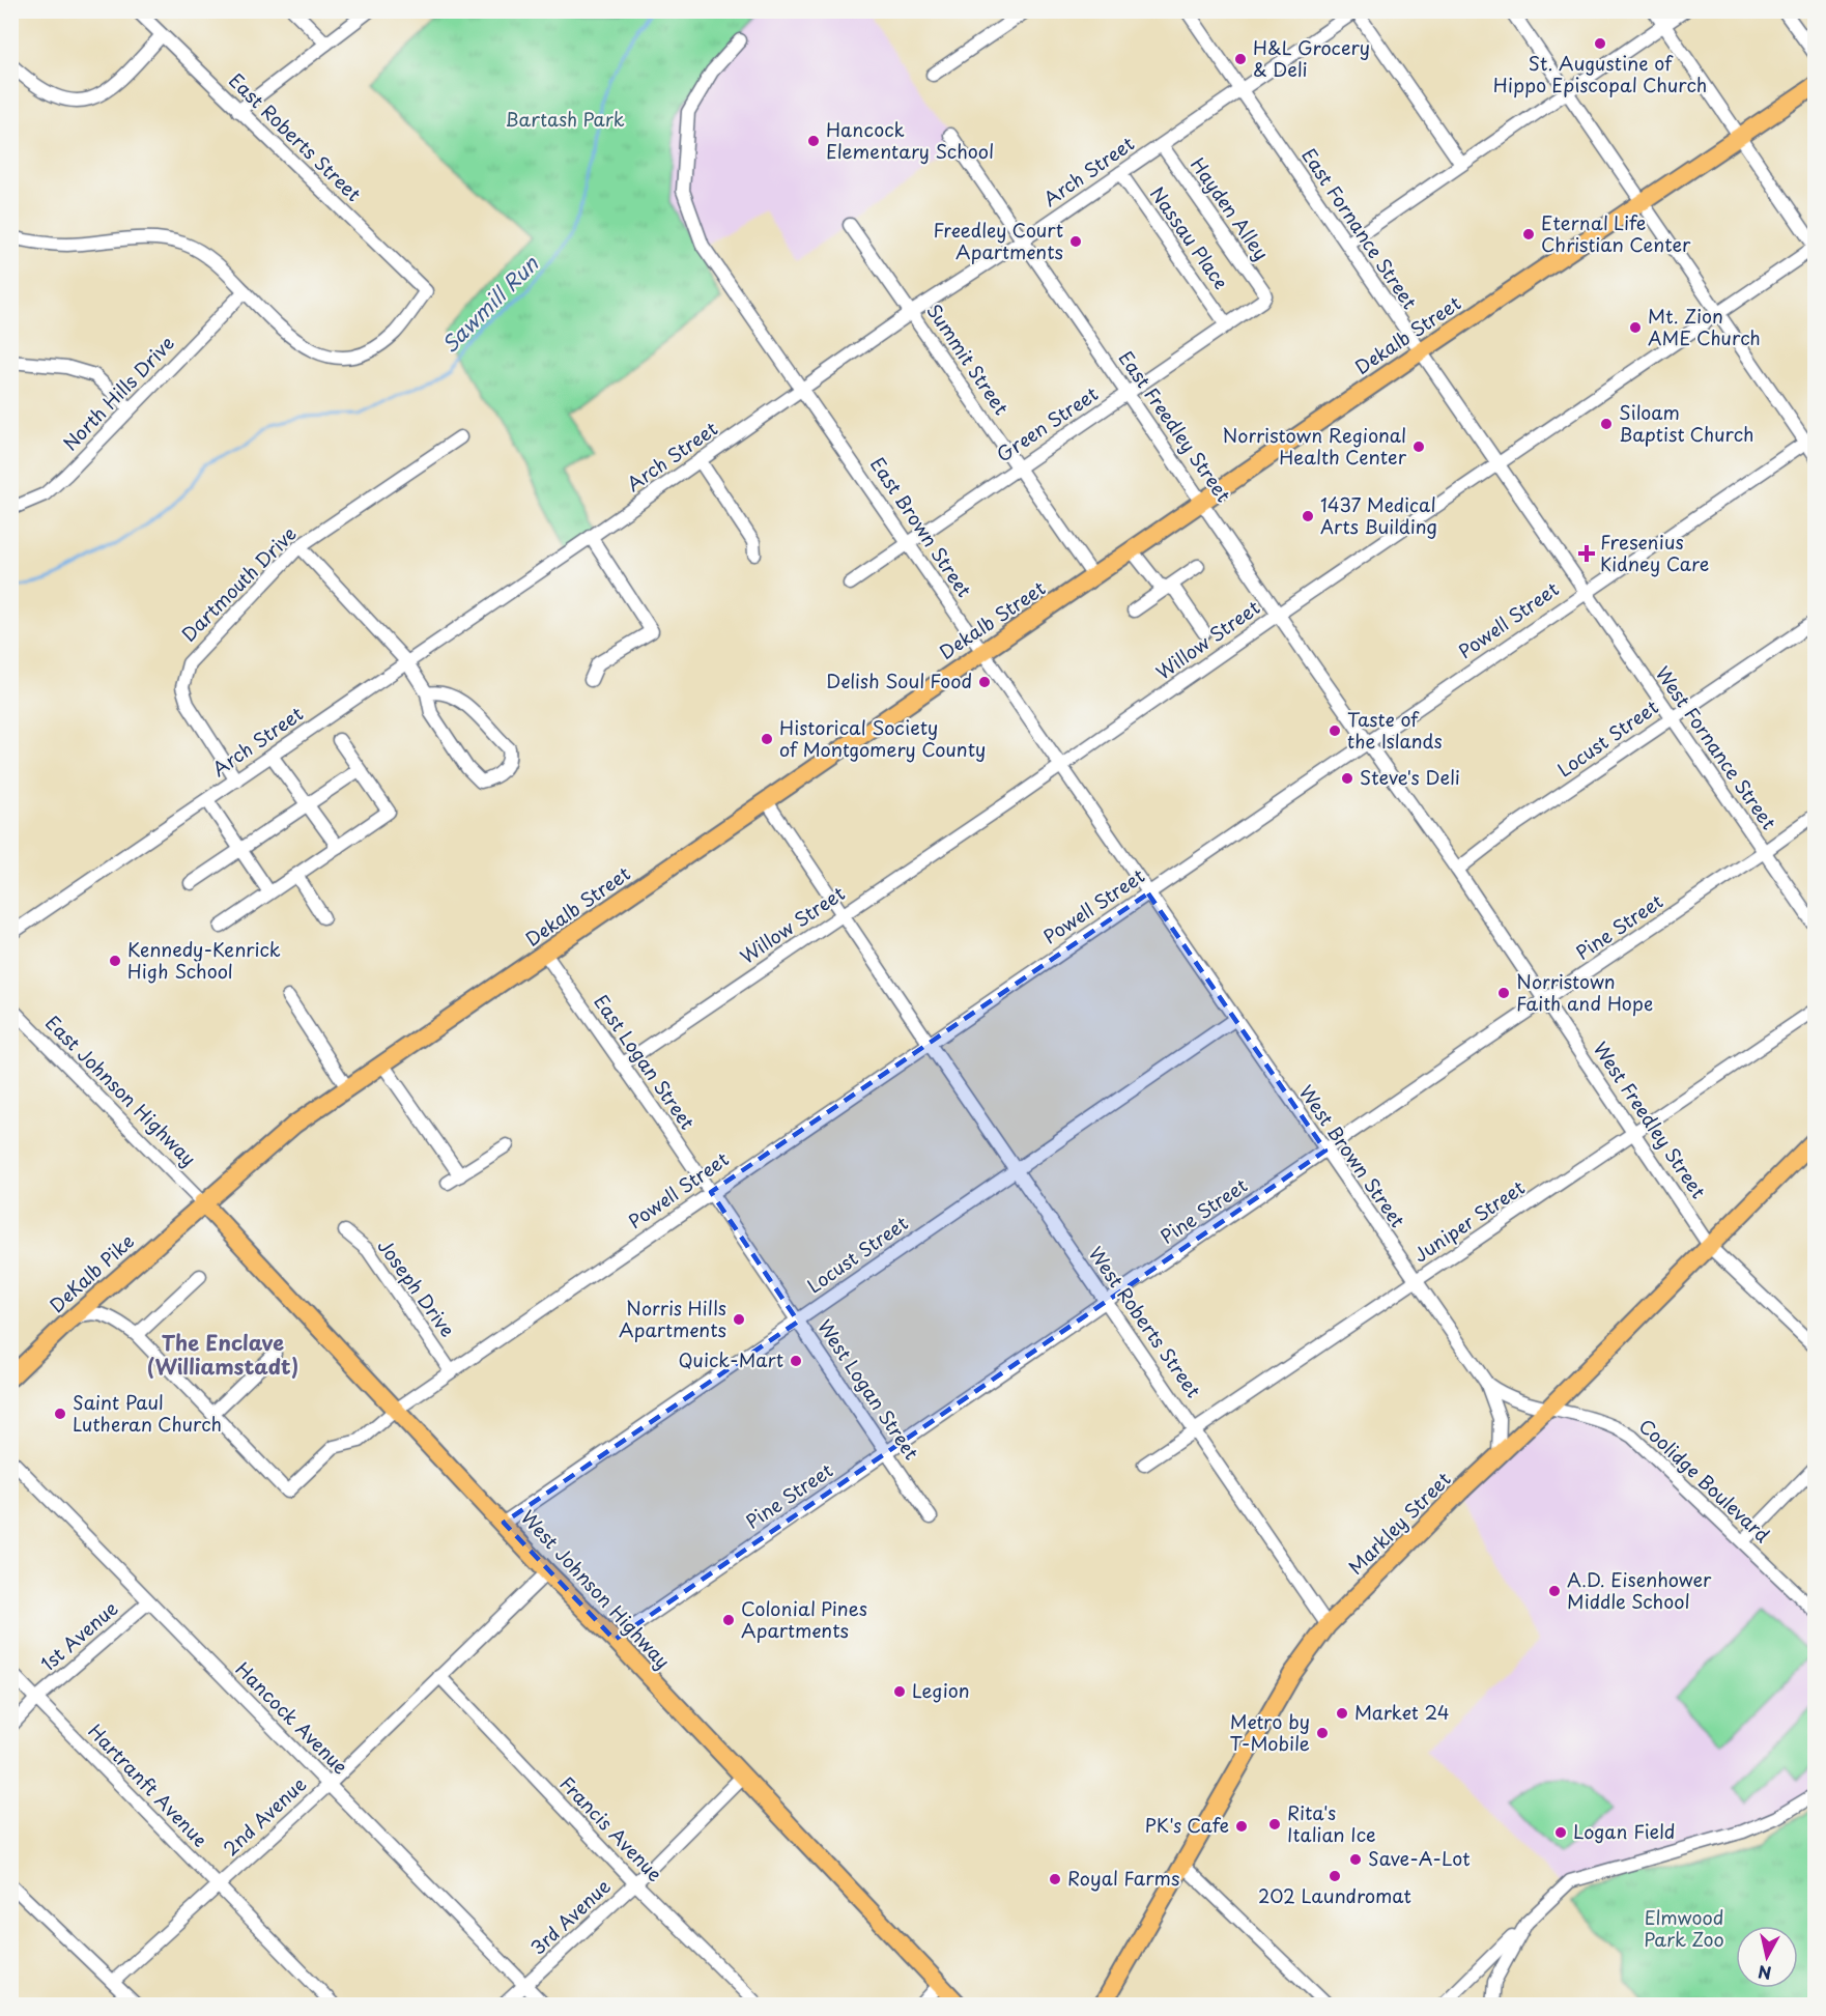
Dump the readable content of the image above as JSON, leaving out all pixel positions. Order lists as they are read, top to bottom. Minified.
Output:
{"streets":{"highway":["Dekalb Street","DeKalb Pike","Markley Street","West Johnson Highway"],"street":["East Roberts Street","Arch Street","Hayden Alley","East Fornance Street","Nassau Place","Summit Street","North Hills Drive","Green Street","East Freedley Street","East Brown Street","Dartmouth Drive","Powell Street","Willow Street","Locust Street","West Fornance Street","Pine Street","East Logan Street","East Johnson Highway","West Freedley Street","West Brown Street","Juniper Street","Joseph Drive","West Roberts Street","West Logan Street","Coolidge Boulevard","1st Avenue","Hancock Avenue","Hartranft Avenue","2nd Avenue","Francis Avenue","3rd Avenue"]},"crossings":[["East Roberts Street","North Hills Drive"],["Arch Street","Hayden Alley"],["Arch Street","East Fornance Street"],["Arch Street","Nassau Place"],["Arch Street","Summit Street"],["Arch Street","East Freedley Street"],["Arch Street","East Brown Street"],["Arch Street","Dartmouth Drive"],["Hayden Alley","Green Street"],["East Fornance Street","Dekalb Street"],["East Fornance Street","Powell Street"],["East Fornance Street","Willow Street"],["East Fornance Street","West Fornance Street"],["Nassau Place","Green Street"],["Dekalb Street","Summit Street"],["Dekalb Street","East Freedley Street"],["Dekalb Street","East Brown Street"],["Dekalb Street","East Logan Street"],["Dekalb Street","East Johnson Highway"],["Dekalb Street","DeKalb Pike"],["Dekalb Street","West Johnson Highway"],["Summit Street","Green Street"],["Green Street","East Freedley Street"],["Green Street","East Brown Street"],["East Freedley Street","Powell Street"],["East Freedley Street","Willow Street"],["East Freedley Street","West Freedley Street"],["East Brown Street","Powell Street"],["East Brown Street","Willow Street"],["East Brown Street","West Brown Street"],["Powell Street","West Fornance Street"],["Powell Street","East Logan Street"],["Powell Street","West Freedley Street"],["Powell Street","West Brown Street"],["Powell Street","Joseph Drive"],["Powell Street","West Roberts Street"],["Powell Street","West Logan Street"],["Powell Street","West Johnson Highway"],["Willow Street","East Logan Street"],["Locust Street","West Fornance Street"],["Locust Street","West Freedley Street"],["Locust Street","West Brown Street"],["Locust Street","West Roberts Street"],["Locust Street","West Logan Street"],["Locust Street","West Johnson Highway"],["West Fornance Street","Pine Street"],["Pine Street","West Freedley Street"],["Pine Street","West Brown Street"],["Pine Street","West Roberts Street"],["Pine Street","West Logan Street"],["Pine Street","West Johnson Highway"],["East Logan Street","West Logan Street"],["East Johnson Highway","DeKalb Pike"],["East Johnson Highway","West Johnson Highway"],["West Freedley Street","Juniper Street"],["West Freedley Street","Markley Street"],["West Brown Street","Juniper Street"],["West Brown Street","Coolidge Boulevard"],["West Brown Street","Markley Street"],["Juniper Street","West Roberts Street"],["DeKalb Pike","West Johnson Highway"],["West Roberts Street","Markley Street"],["Coolidge Boulevard","Markley Street"],["West Johnson Highway","2nd Avenue"],["West Johnson Highway","3rd Avenue"],["1st Avenue","Hancock Avenue"],["1st Avenue","Hartranft Avenue"],["Hancock Avenue","2nd Avenue"],["Hancock Avenue","3rd Avenue"],["Hartranft Avenue","2nd Avenue"],["2nd Avenue","Francis Avenue"],["Francis Avenue","3rd Avenue"]],"districts":["The Enclave (Williamstadt)"],"water":["Sawmill Run"],"parks":["Bartash Park","Elmwood Park Zoo"],"places":{"other":["St. Augustine of Hippo Episcopal Church","H&L Grocery & Deli","Hancock Elementary School","Eternal Life Christian Center","Freedley Court Apartments","Mt. Zion AME Church","Siloam Baptist Church","Norristown Regional Health Center","1437 Medical Arts Building","Delish Soul Food","Taste of the Islands","Historical Society of Montgomery County","Steve's Deli","Kennedy-Kenrick High School","Norristown Faith and Hope","Norris Hills Apartments","Quick-Mart","Saint Paul Lutheran Church","A.D. Eisenhower Middle School","Colonial Pines Apartments","Legion","Market 24","Metro by T-Mobile","Rita's Italian Ice","PK's Cafe","Logan Field","Save-A-Lot","202 Laundromat","Royal Farms"],"health":["Fresenius Kidney Care"]},"north":"bottom"}
